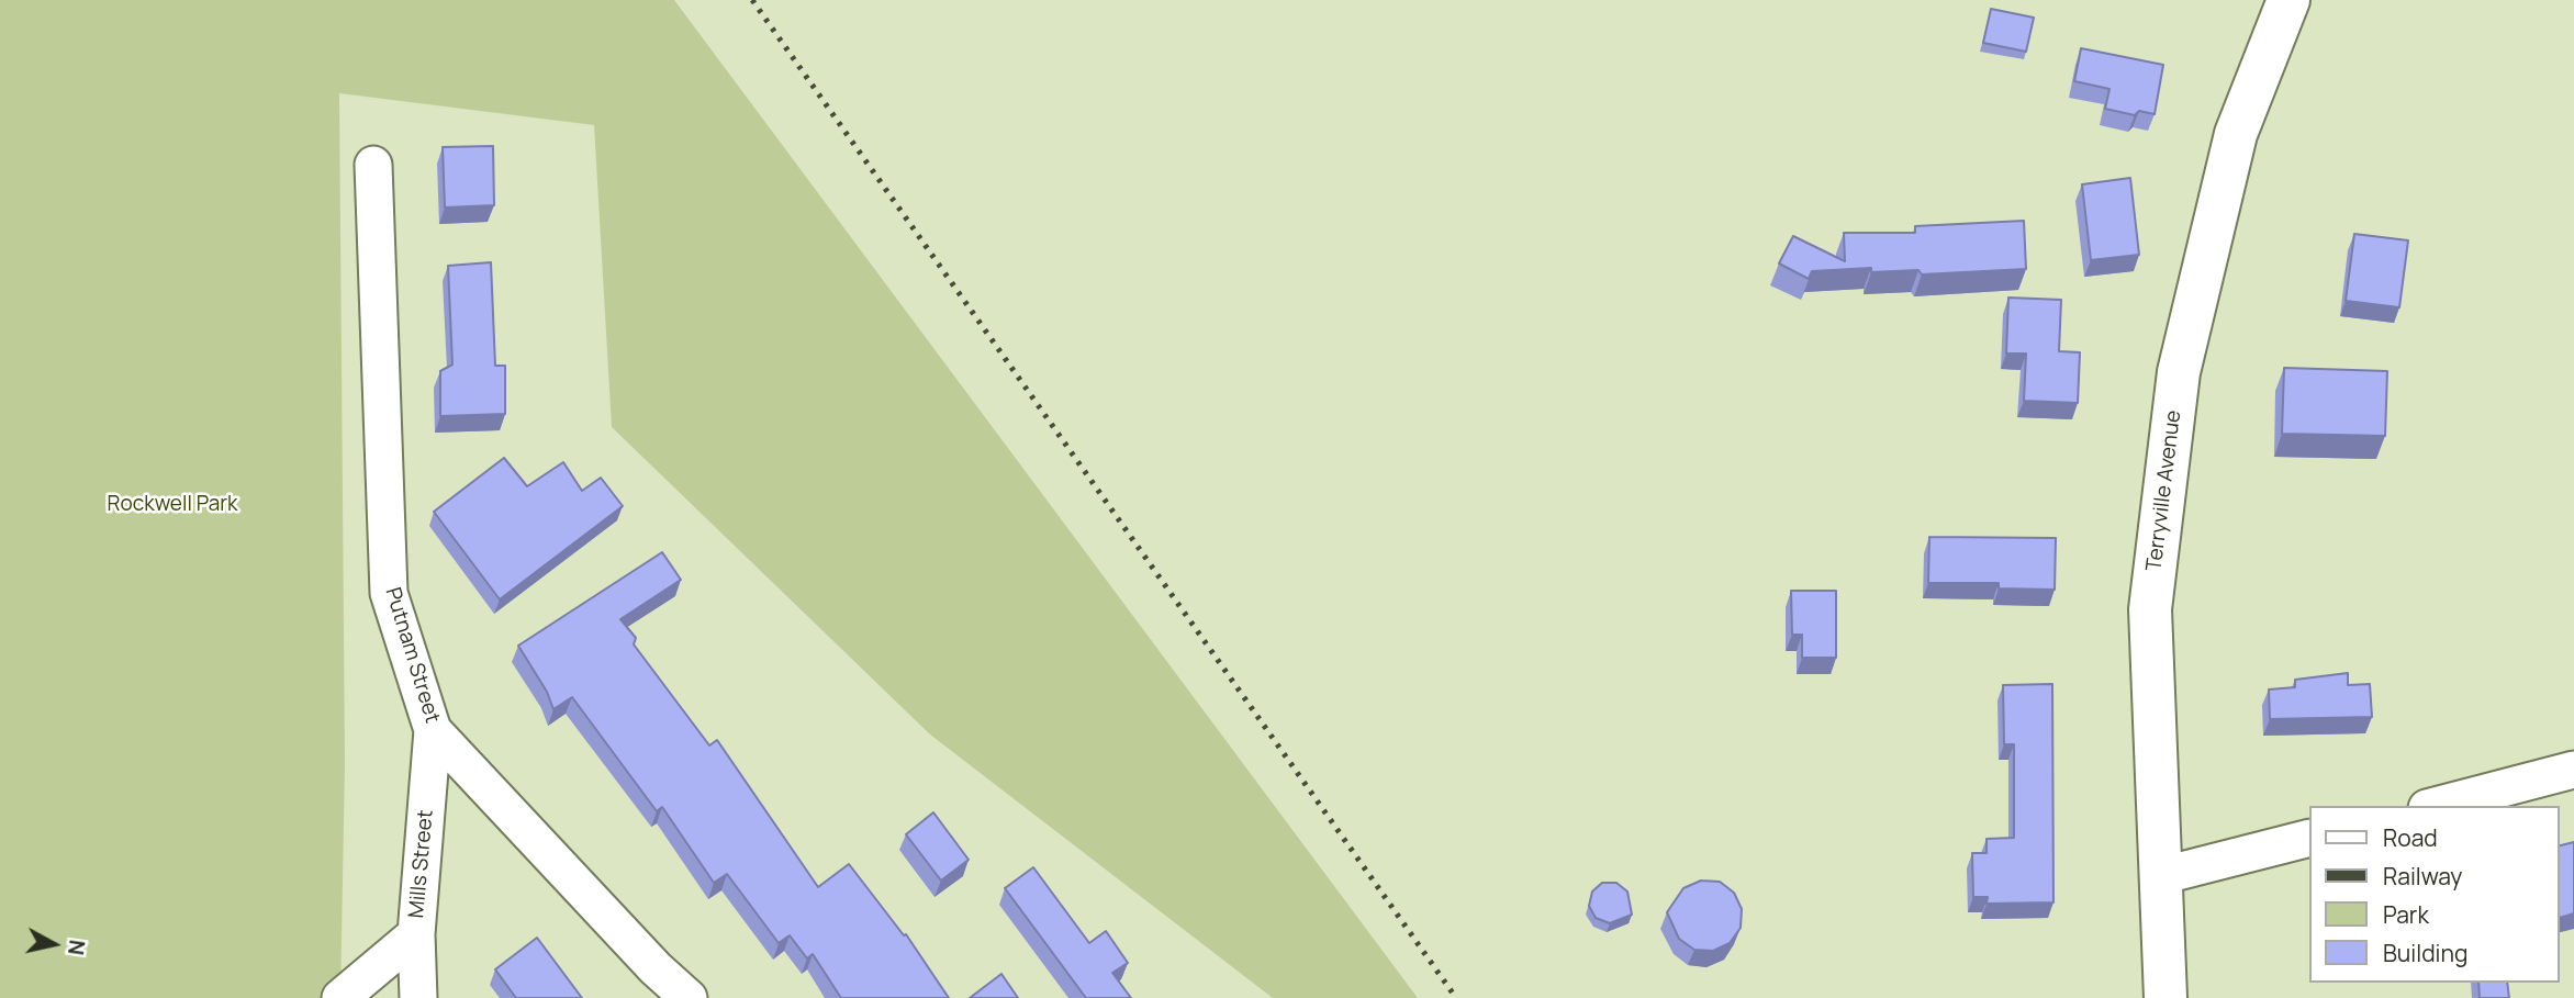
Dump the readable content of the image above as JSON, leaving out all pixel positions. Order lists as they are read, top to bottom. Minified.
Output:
{"streets":{"highway":["Terryville Avenue"],"street":["Putnam Street","Mills Street"]},"crossings":[["Putnam Street","Mills Street"]],"parks":["Rockwell Park"],"legend":["Road","Railway","Park","Building"],"north":"right"}
